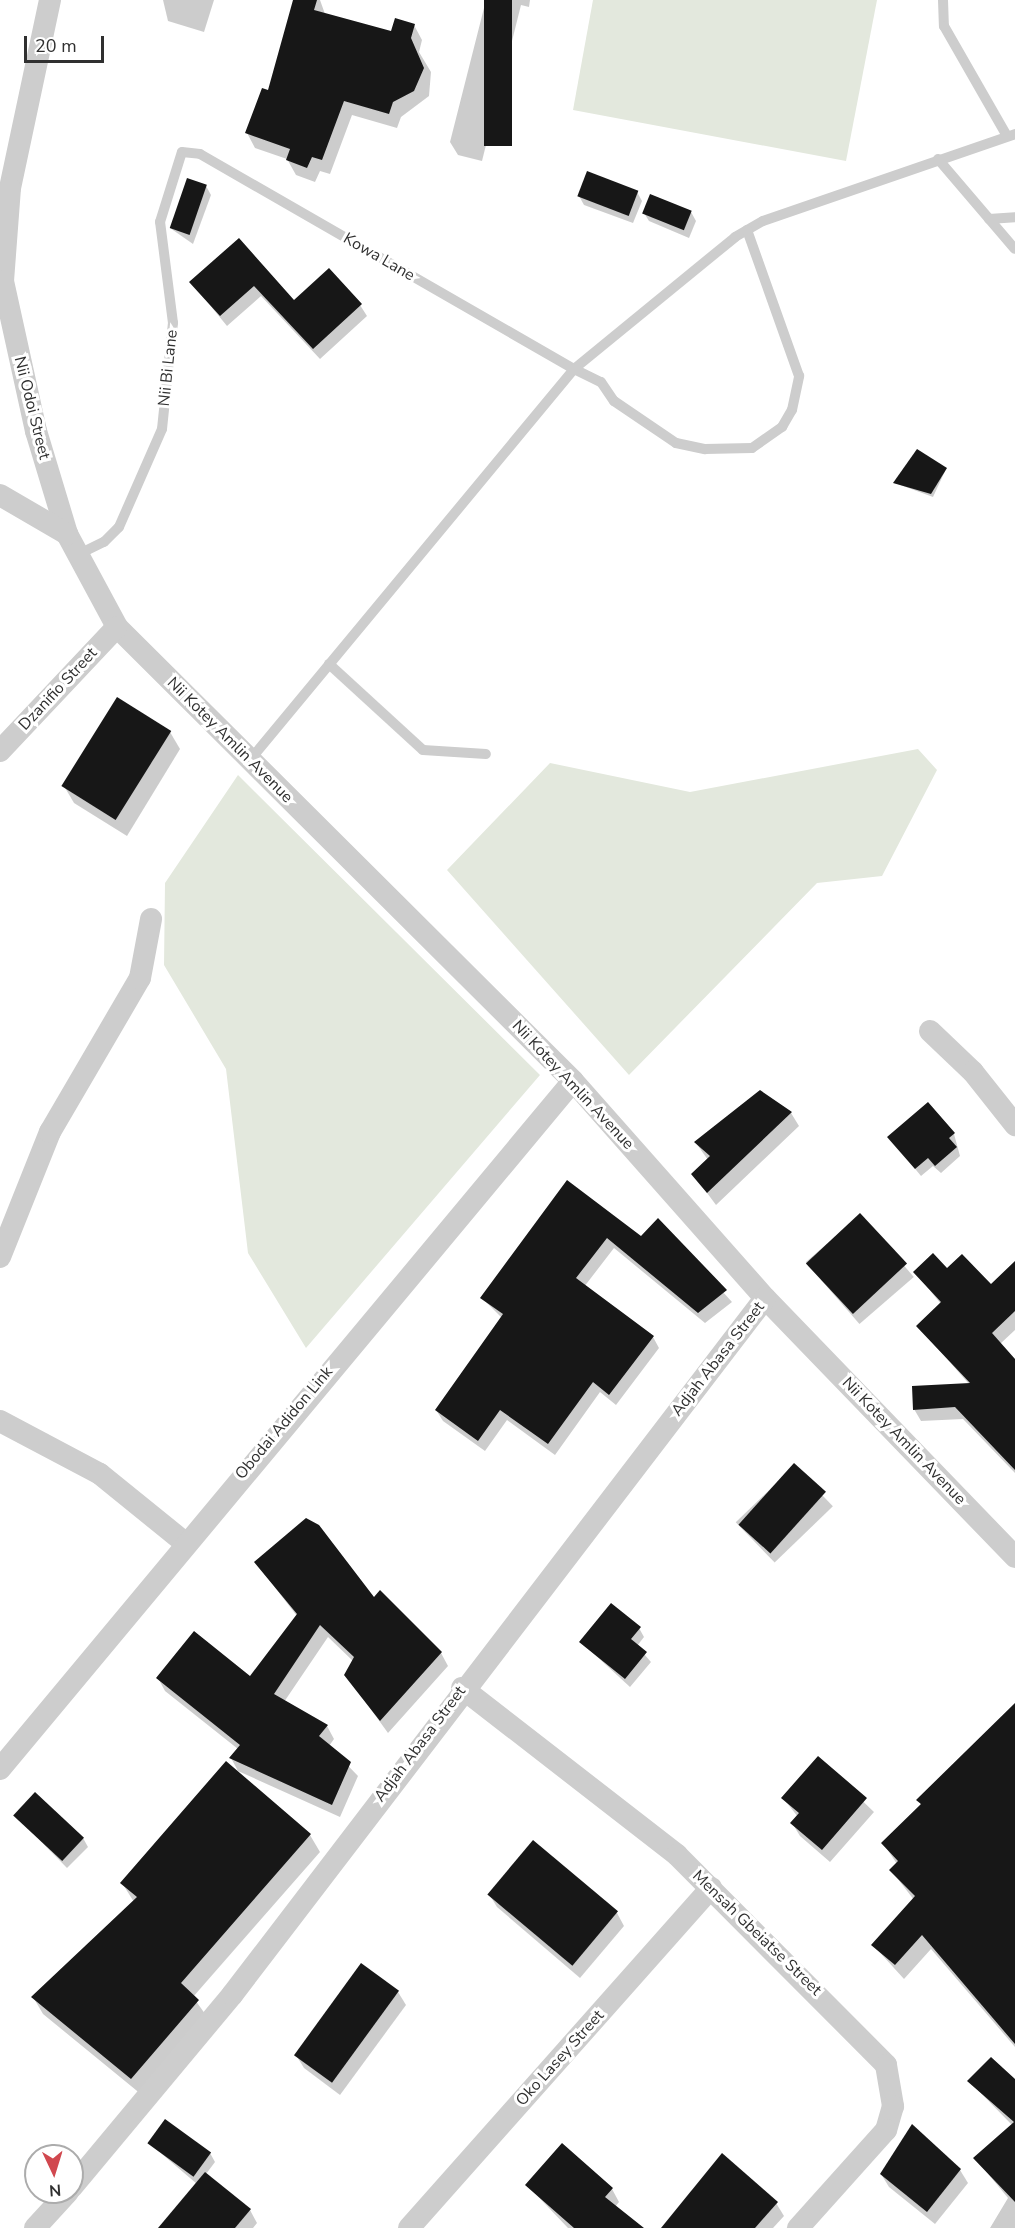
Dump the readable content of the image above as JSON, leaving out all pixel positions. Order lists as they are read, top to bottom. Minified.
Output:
{"streets":{"street":["Nii Odoi Street","Dzanifio Street","Nii Kotey Amlin Avenue","Adjah Abasa Street","Obodai Adidon Link","Mensah Gbeiatse Street","Oko Lasey Street"],"lane":["Kowa Lane","Nii Bi Lane"]},"crossings":[["Kowa Lane","Nii Bi Lane"],["Nii Bi Lane","Nii Odoi Street"],["Nii Odoi Street","Dzanifio Street"],["Nii Odoi Street","Nii Kotey Amlin Avenue"],["Dzanifio Street","Nii Kotey Amlin Avenue"],["Nii Kotey Amlin Avenue","Adjah Abasa Street"],["Nii Kotey Amlin Avenue","Obodai Adidon Link"],["Adjah Abasa Street","Mensah Gbeiatse Street"],["Mensah Gbeiatse Street","Oko Lasey Street"]],"scale_bar":"20 m","north":"bottom"}
